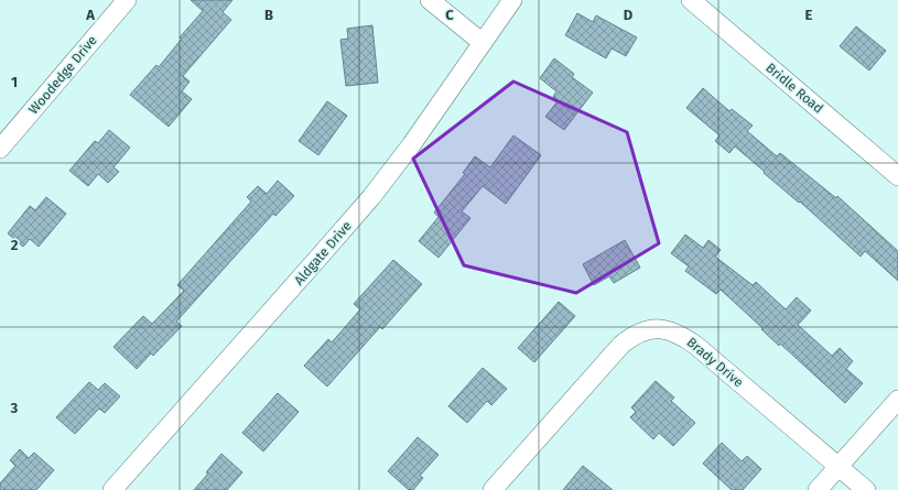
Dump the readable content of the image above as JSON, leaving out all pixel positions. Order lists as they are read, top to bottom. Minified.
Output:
{"streets":{"street":["Woodedge Drive","Bridle Road","Aldgate Drive","Brady Drive"]},"grid":{"columns":["A","B","C","D","E"],"rows":["1","2","3"]}}
